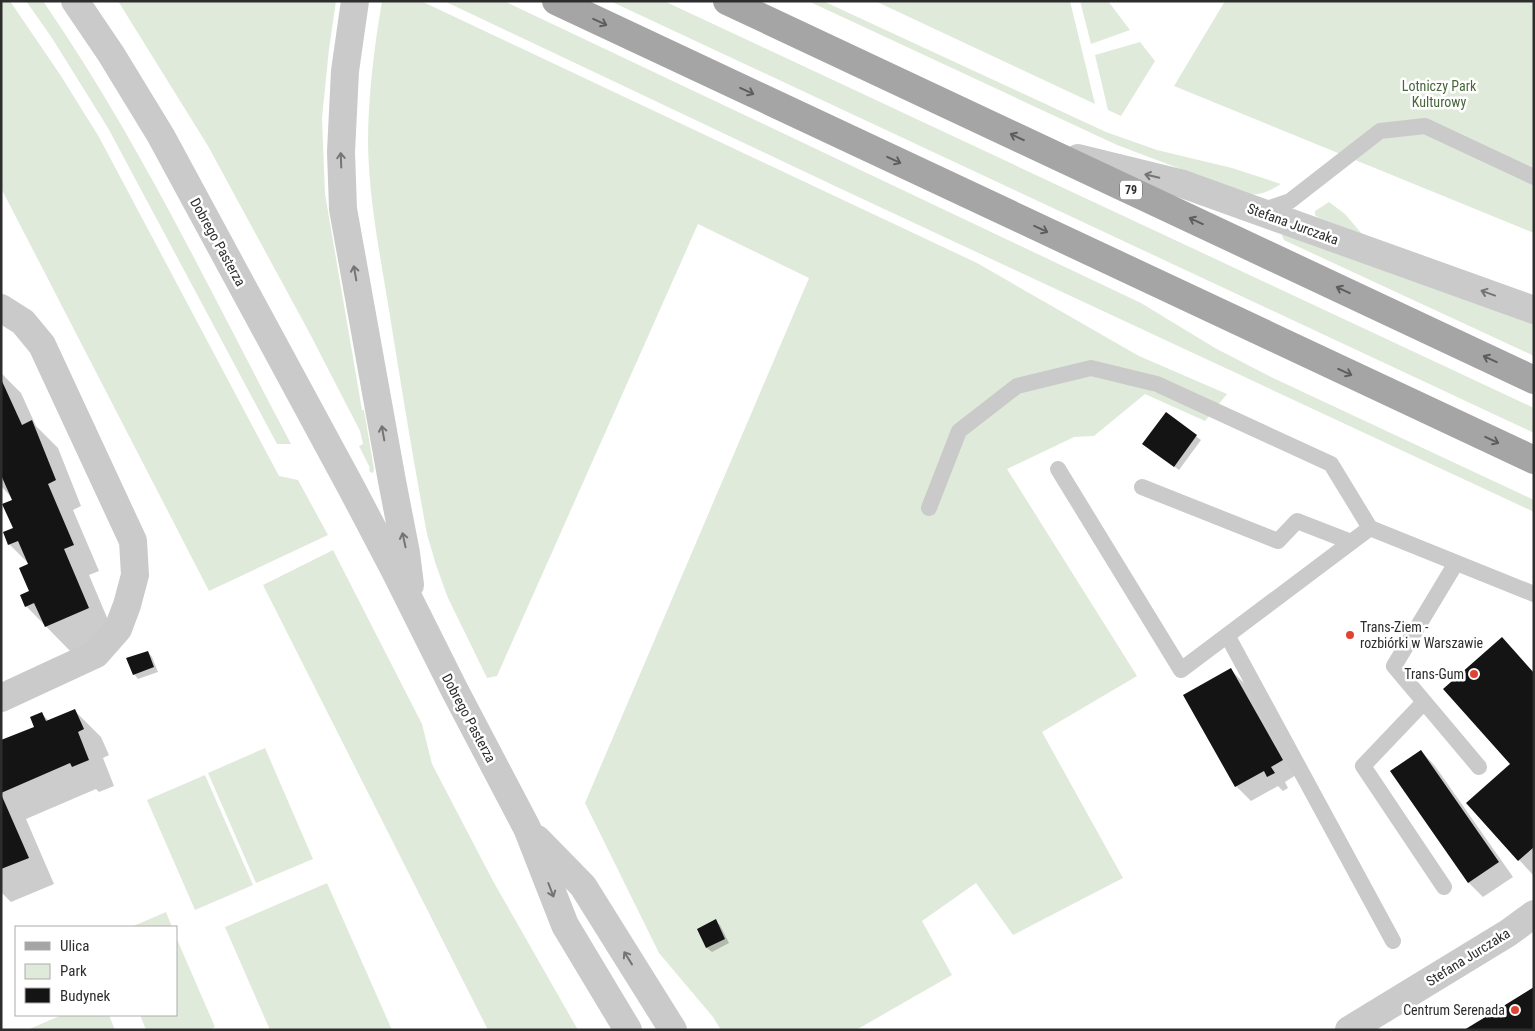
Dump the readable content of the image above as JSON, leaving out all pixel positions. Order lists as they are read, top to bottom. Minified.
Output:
{"streets":{"main road":["79"],"street":["Stefana Jurczaka","Dobrego Pasterza"]},"crossings":[["79","Stefana Jurczaka"]],"one_way":["Stefana Jurczaka"],"parks":["Lotniczy Park Kulturowy"],"places":["Trans-Ziem - rozbiórki w Warszawie","Trans-Gum","Centrum Serenada"],"legend":["Ulica","Park","Budynek"]}
